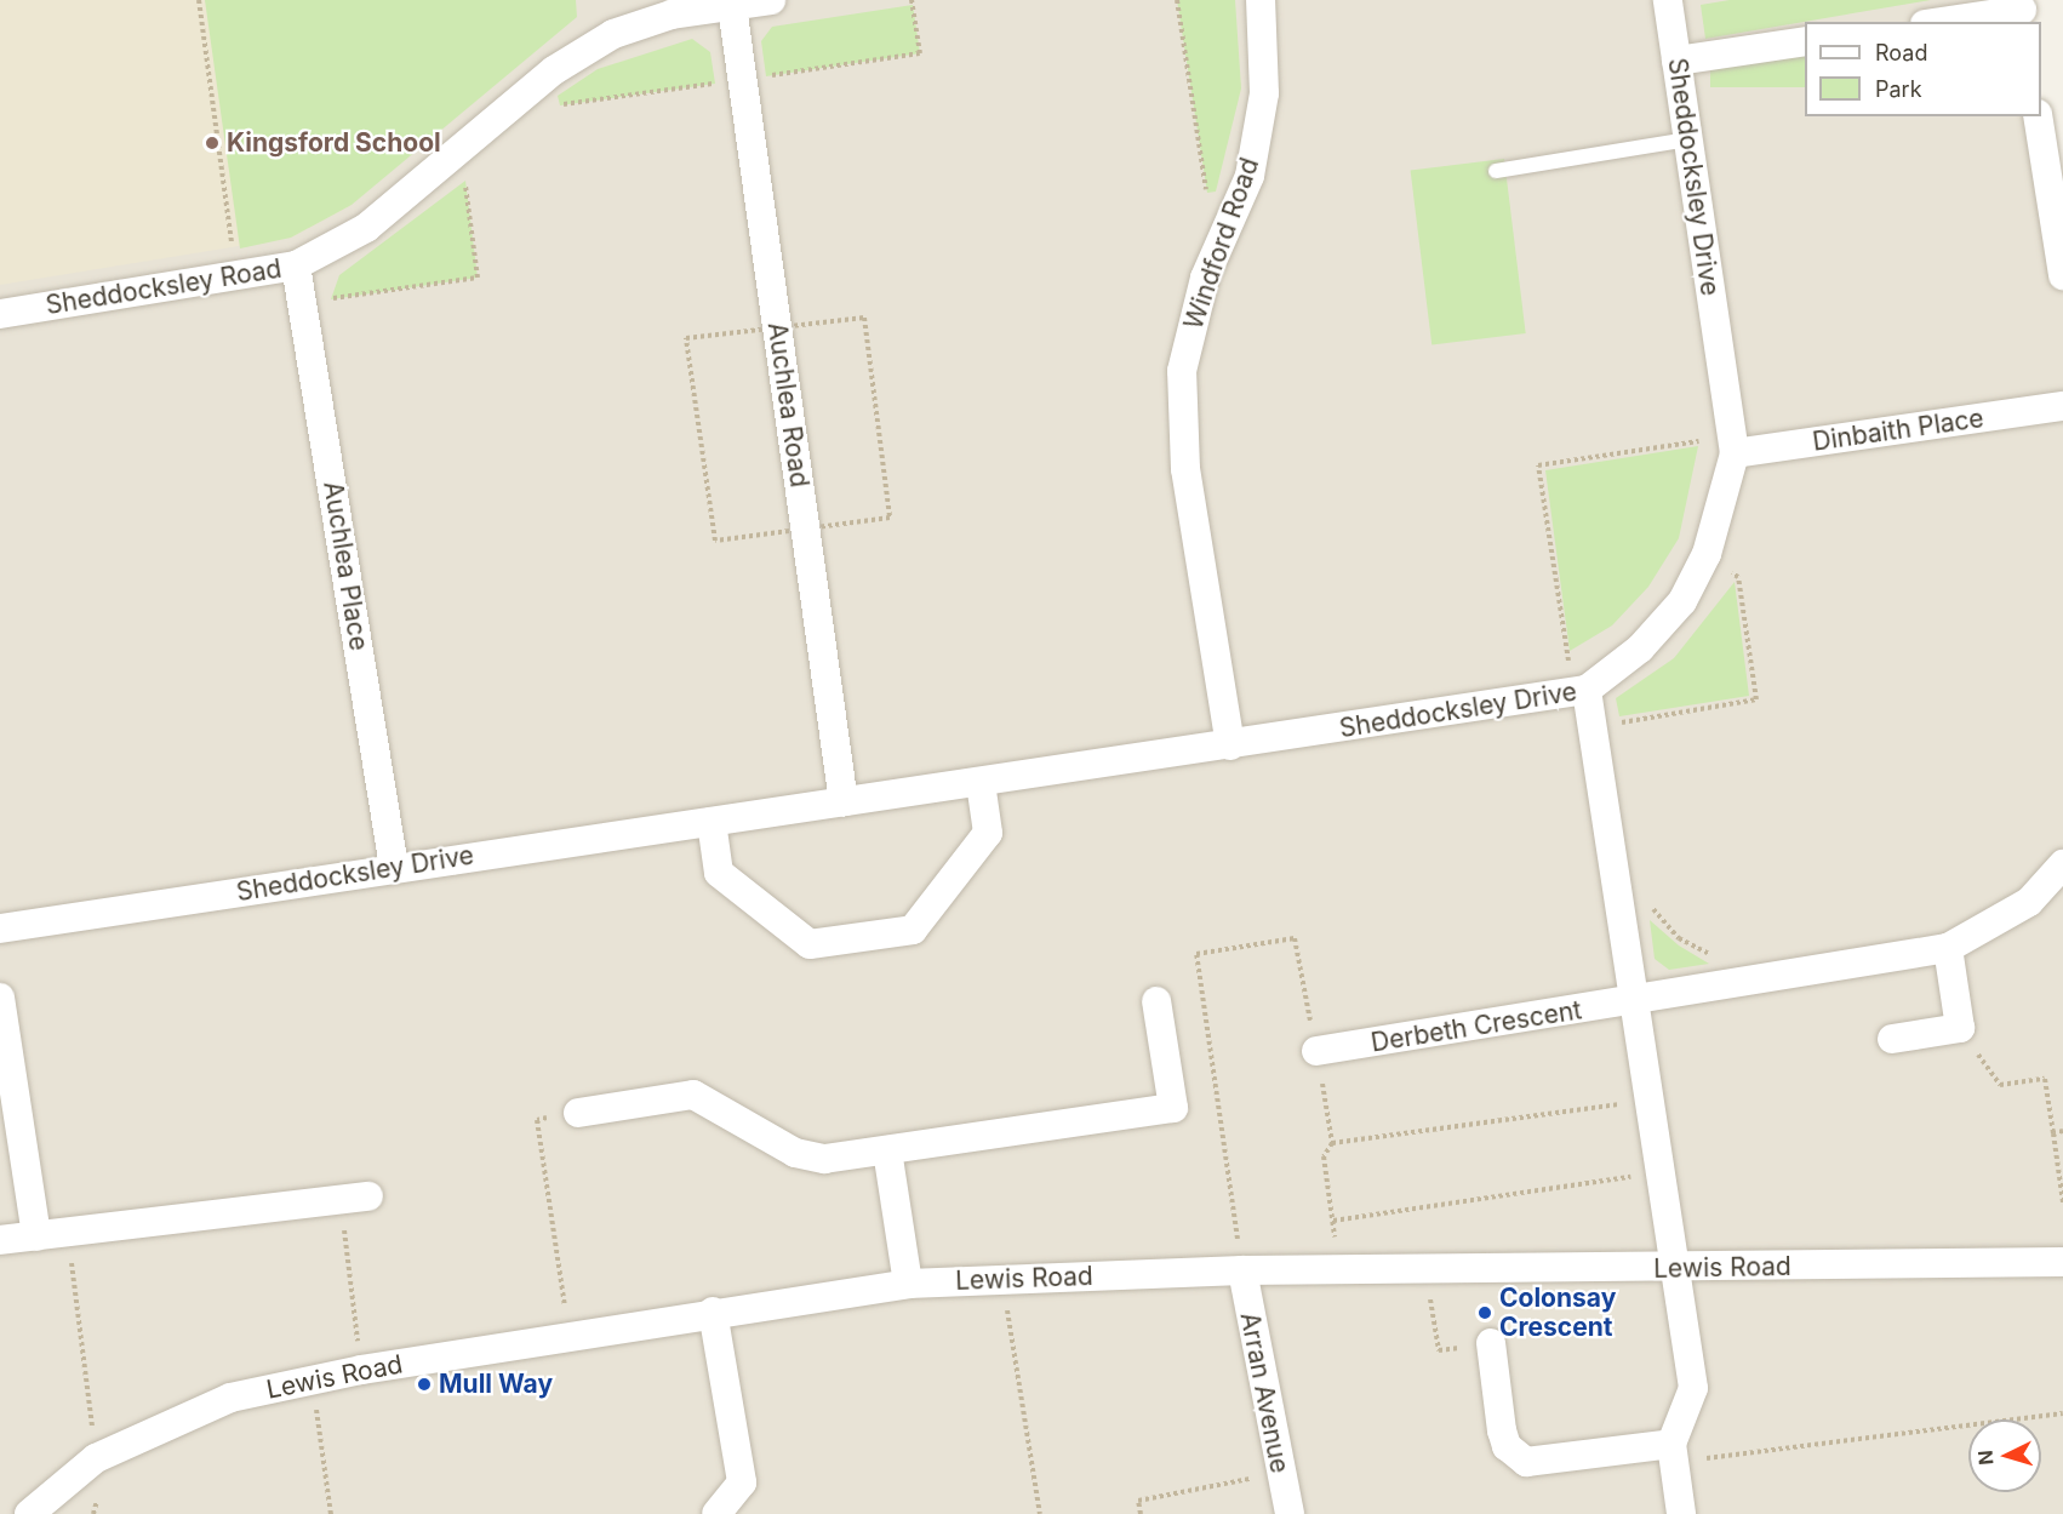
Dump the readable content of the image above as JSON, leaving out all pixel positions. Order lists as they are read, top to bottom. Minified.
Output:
{"streets":{"street":["Sheddocksley Drive","Windford Road","Sheddocksley Road","Auchlea Road","Dinbaith Place","Auchlea Place","Derbeth Crescent","Lewis Road","Arran Avenue"]},"crossings":[["Sheddocksley Drive","Windford Road"],["Sheddocksley Drive","Auchlea Road"],["Sheddocksley Drive","Dinbaith Place"],["Sheddocksley Drive","Auchlea Place"],["Sheddocksley Road","Auchlea Road"],["Sheddocksley Road","Auchlea Place"],["Lewis Road","Arran Avenue"]],"places":["Kingsford School","Colonsay Crescent","Mull Way"],"legend":["Road","Park"],"north":"left"}
